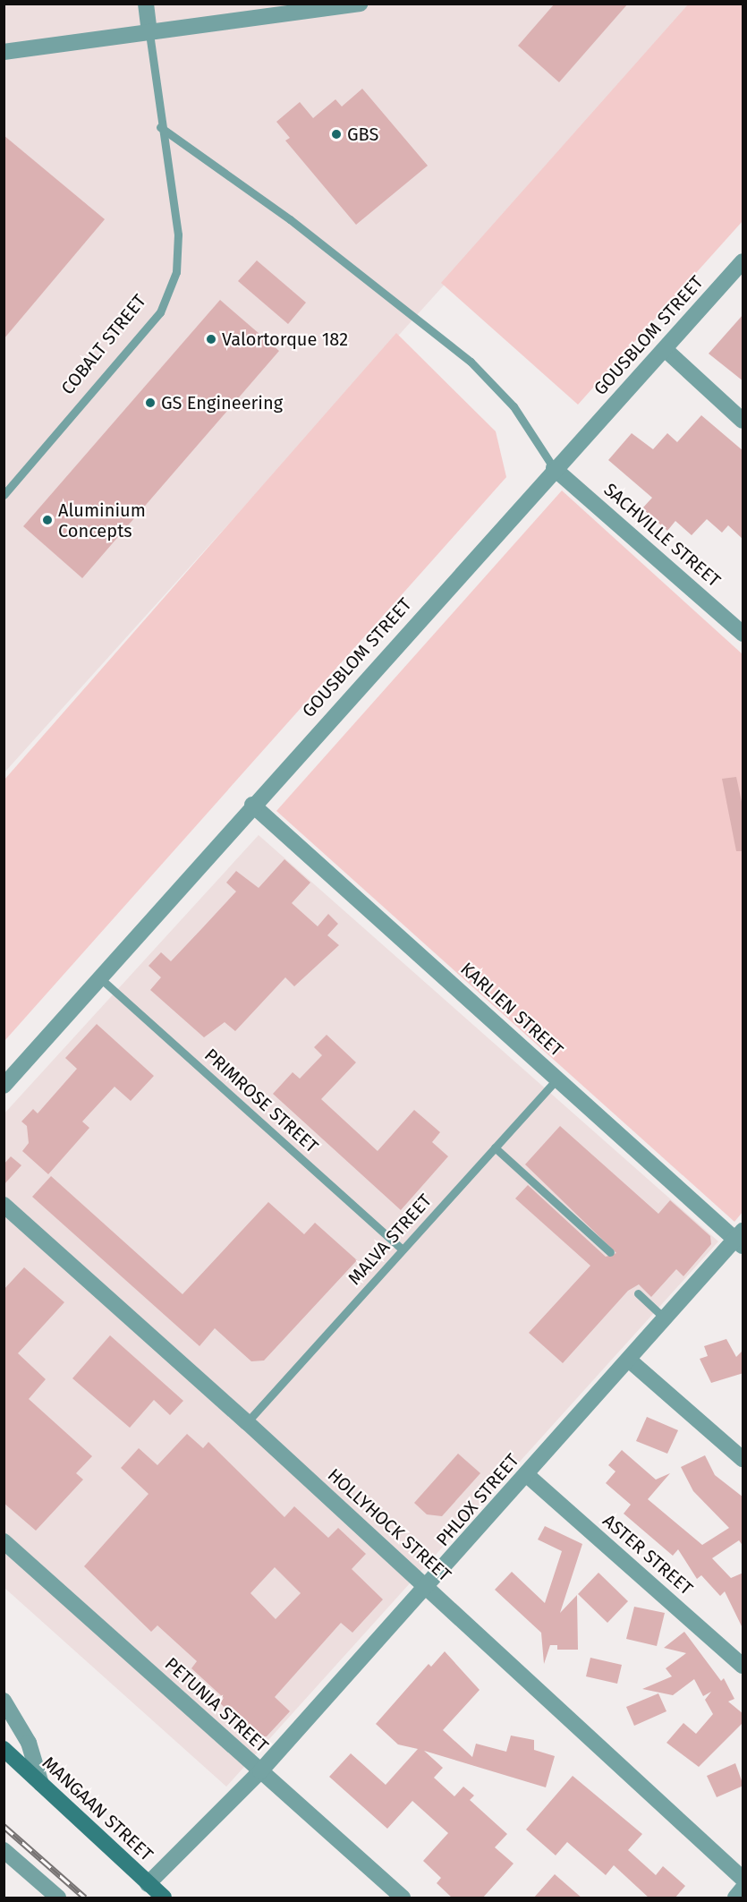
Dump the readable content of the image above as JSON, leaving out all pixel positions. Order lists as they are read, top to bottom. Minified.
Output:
{"streets":{"street":["GOUSBLOM STREET","COBALT STREET","SACHVILLE STREET","KARLIEN STREET","PHLOX STREET","HOLLYHOCK STREET","ASTER STREET","PETUNIA STREET","MANGAAN STREET"],"lane":["PRIMROSE STREET","MALVA STREET"]},"crossings":[["GOUSBLOM STREET","SACHVILLE STREET"],["GOUSBLOM STREET","KARLIEN STREET"],["GOUSBLOM STREET","PRIMROSE STREET"],["KARLIEN STREET","MALVA STREET"],["KARLIEN STREET","PHLOX STREET"],["PRIMROSE STREET","MALVA STREET"],["MALVA STREET","HOLLYHOCK STREET"],["PHLOX STREET","HOLLYHOCK STREET"],["PHLOX STREET","ASTER STREET"],["PHLOX STREET","PETUNIA STREET"],["PHLOX STREET","MANGAAN STREET"]],"places":["GBS","Valortorque 182","GS Engineering","Aluminium Concepts"]}
